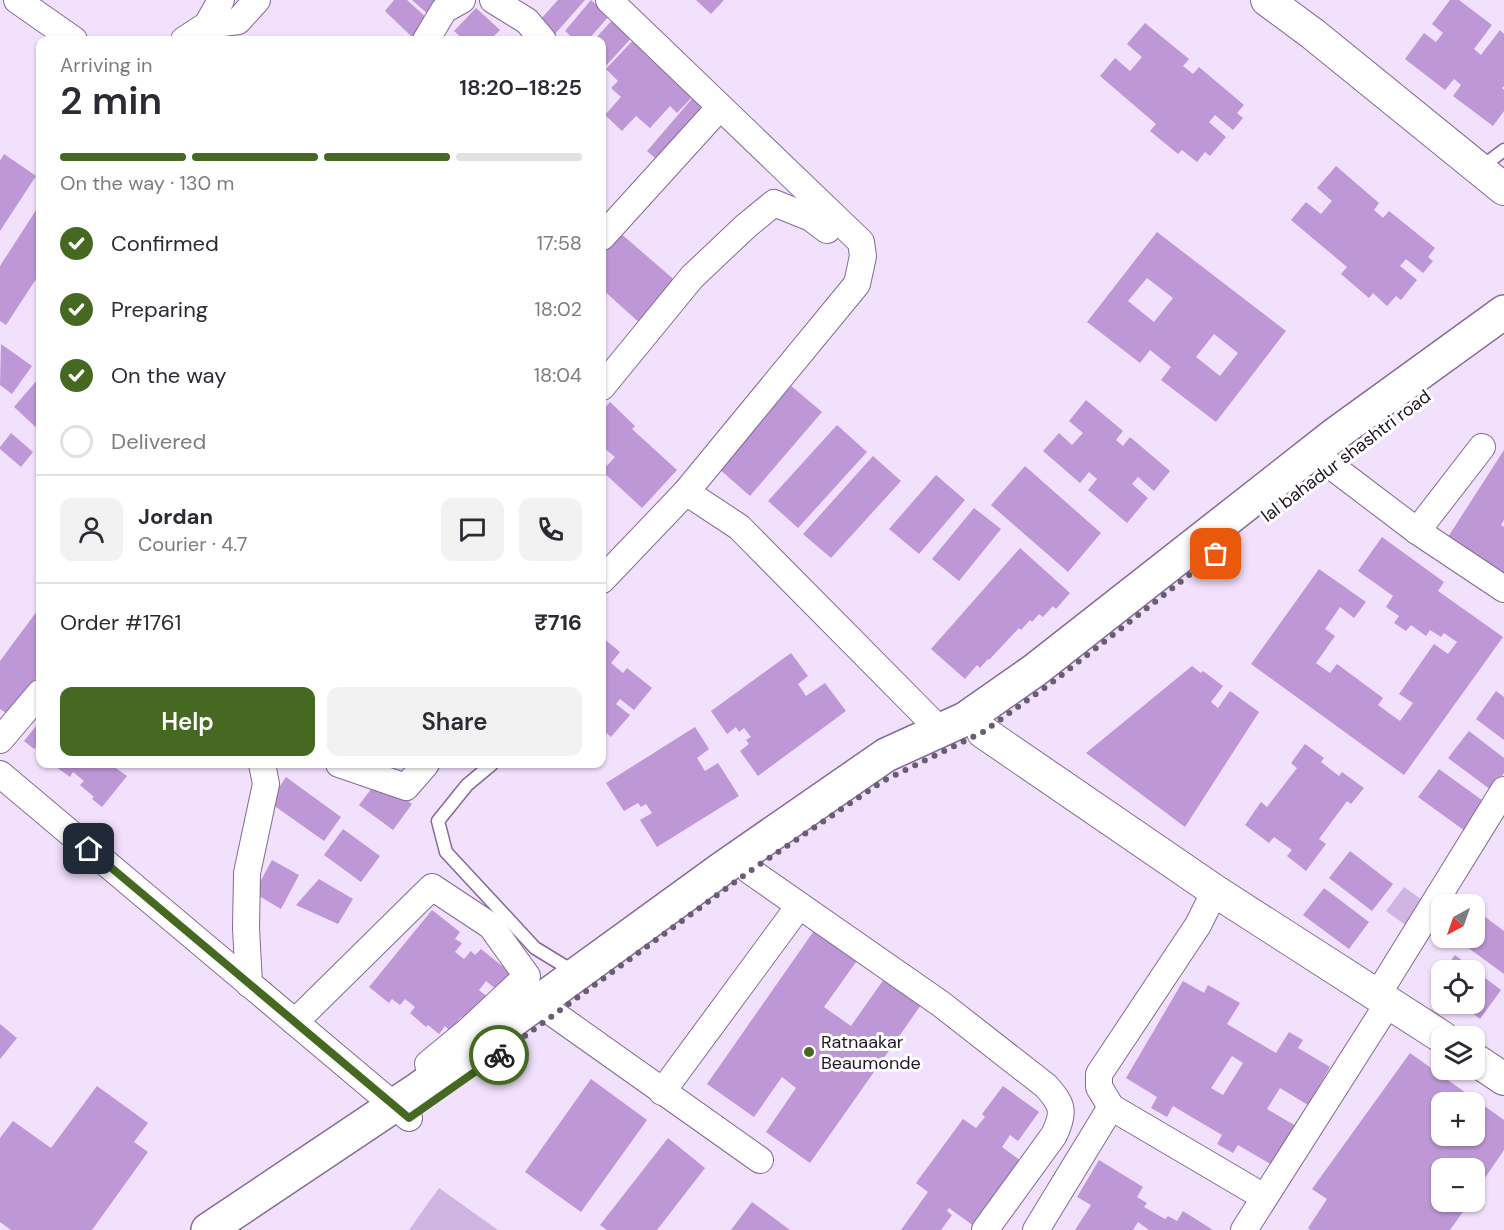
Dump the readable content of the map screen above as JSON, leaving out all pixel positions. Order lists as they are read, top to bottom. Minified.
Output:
{"streets":{"main road":["lal bahadur shashtri road"]},"places":["Ratnaakar Beaumonde"],"north":"bottom left","page":{"heading":["2 min","Arriving in","18:20–18:25"],"panel":["Jordan","Courier · 4.7","Order #1761","₹716"],"bar":"On the way · 130 m","list":[["Confirmed","17:58"],["Preparing","18:02"],["On the way","18:04"],"Delivered"],"buttons":["Help","Share"],"map_buttons":["+","−"]}}
